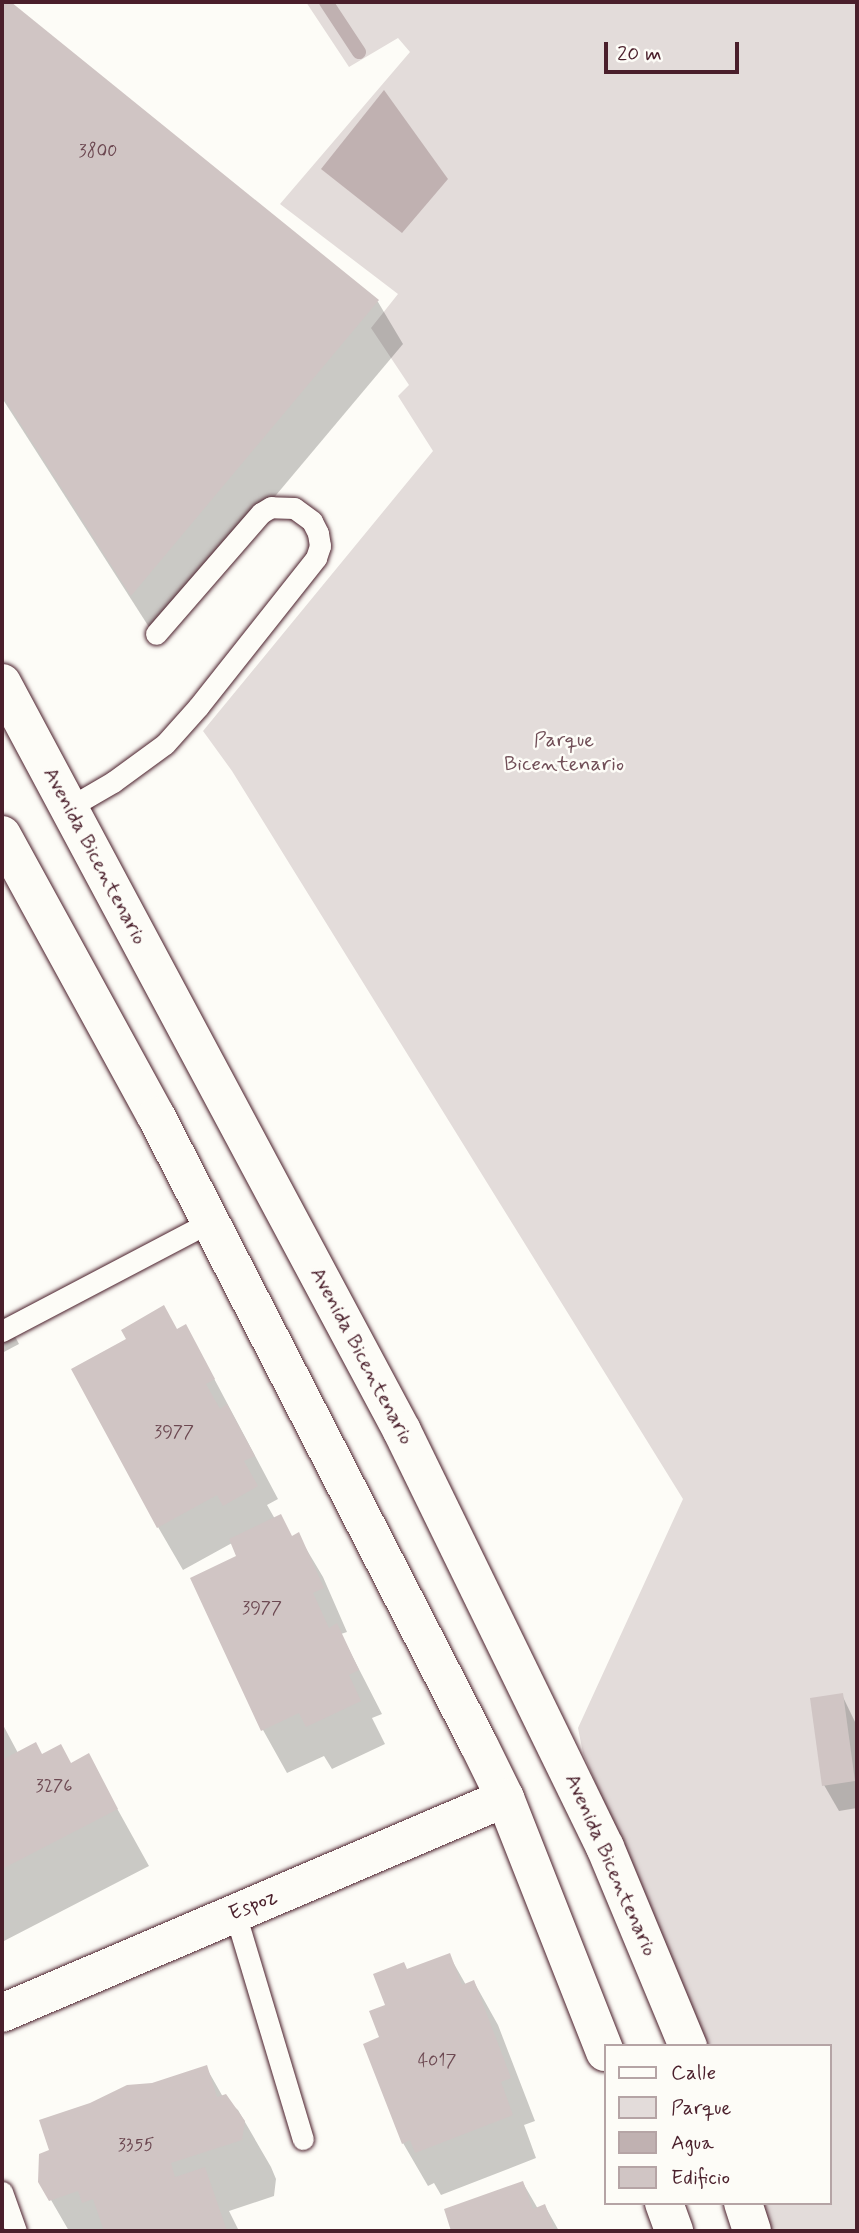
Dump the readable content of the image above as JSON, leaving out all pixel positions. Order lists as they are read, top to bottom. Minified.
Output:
{"streets":{"main road":["Avenida Bicentenario","Espoz"]},"parks":["Parque Bicentenario"],"house_numbers":["3800","3977","3977","3276","4017","3355"],"legend":["Calle","Parque","Agua","Edificio"],"scale_bar":"20 m"}
